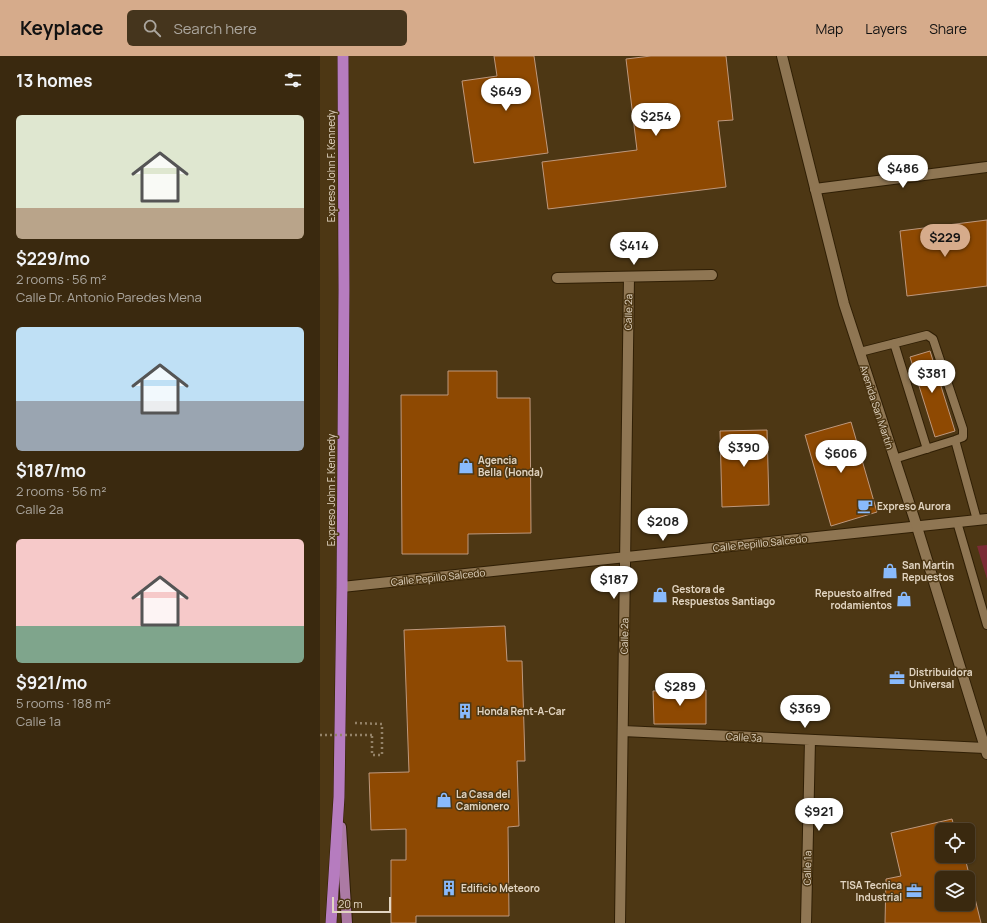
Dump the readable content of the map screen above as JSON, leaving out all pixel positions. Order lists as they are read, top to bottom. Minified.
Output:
{"streets":{"highway":["Expreso John F. Kennedy"],"street":["Calle 2a","Avenida San Martín","Calle Pepillo Salcedo","Calle 3a","Calle 1a"]},"crossings":[["Expreso John F. Kennedy","Calle Pepillo Salcedo"],["Calle 2a","Calle Pepillo Salcedo"],["Calle 2a","Calle 3a"],["Avenida San Martín","Calle Pepillo Salcedo"],["Avenida San Martín","Calle 3a"],["Calle 3a","Calle 1a"]],"places":{"shop":["Agencia Bella (Honda)","San Martin Repuestos","Gestora de Respuestos Santiago","Repuesto alfred rodamientos","La Casa del Camionero"],"cafe":["Expreso Aurora"],"office":["Distribuidora Universal","TISA Tecnica Industrial"],"building":["Honda Rent-A-Car","Edificio Meteoro"]},"scale_bar":"20 m","page":{"header":"Keyplace","search":"Search here","nav":["Map","Layers","Share"],"heading":"13 homes","price":["$649","$254","$486","$229","$414","$381","$390","$606","$208","$187","$289","$369","$921"],"list":[{"name":"$229/mo","note":"2 rooms · 56 m² · Calle Dr. Antonio Paredes Mena"},{"name":"$187/mo","note":"2 rooms · 56 m² · Calle 2a"},{"name":"$921/mo","note":"5 rooms · 188 m² · Calle 1a"}],"scale":"20 m"}}
